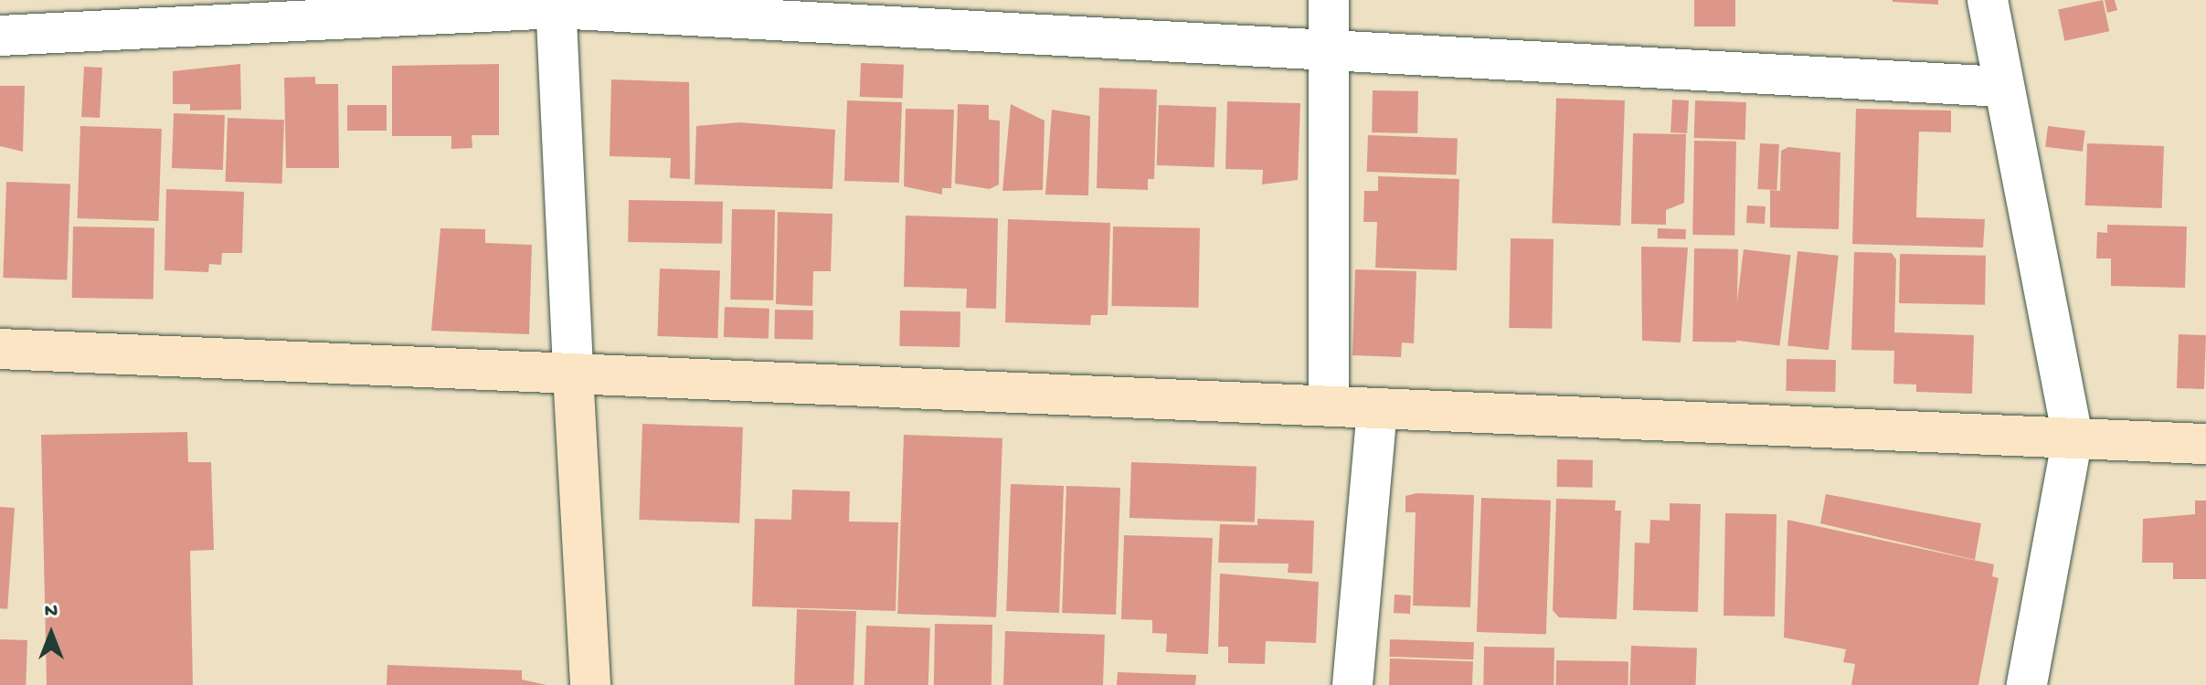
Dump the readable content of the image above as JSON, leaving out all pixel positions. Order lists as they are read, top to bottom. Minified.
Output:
{"north":"top"}
